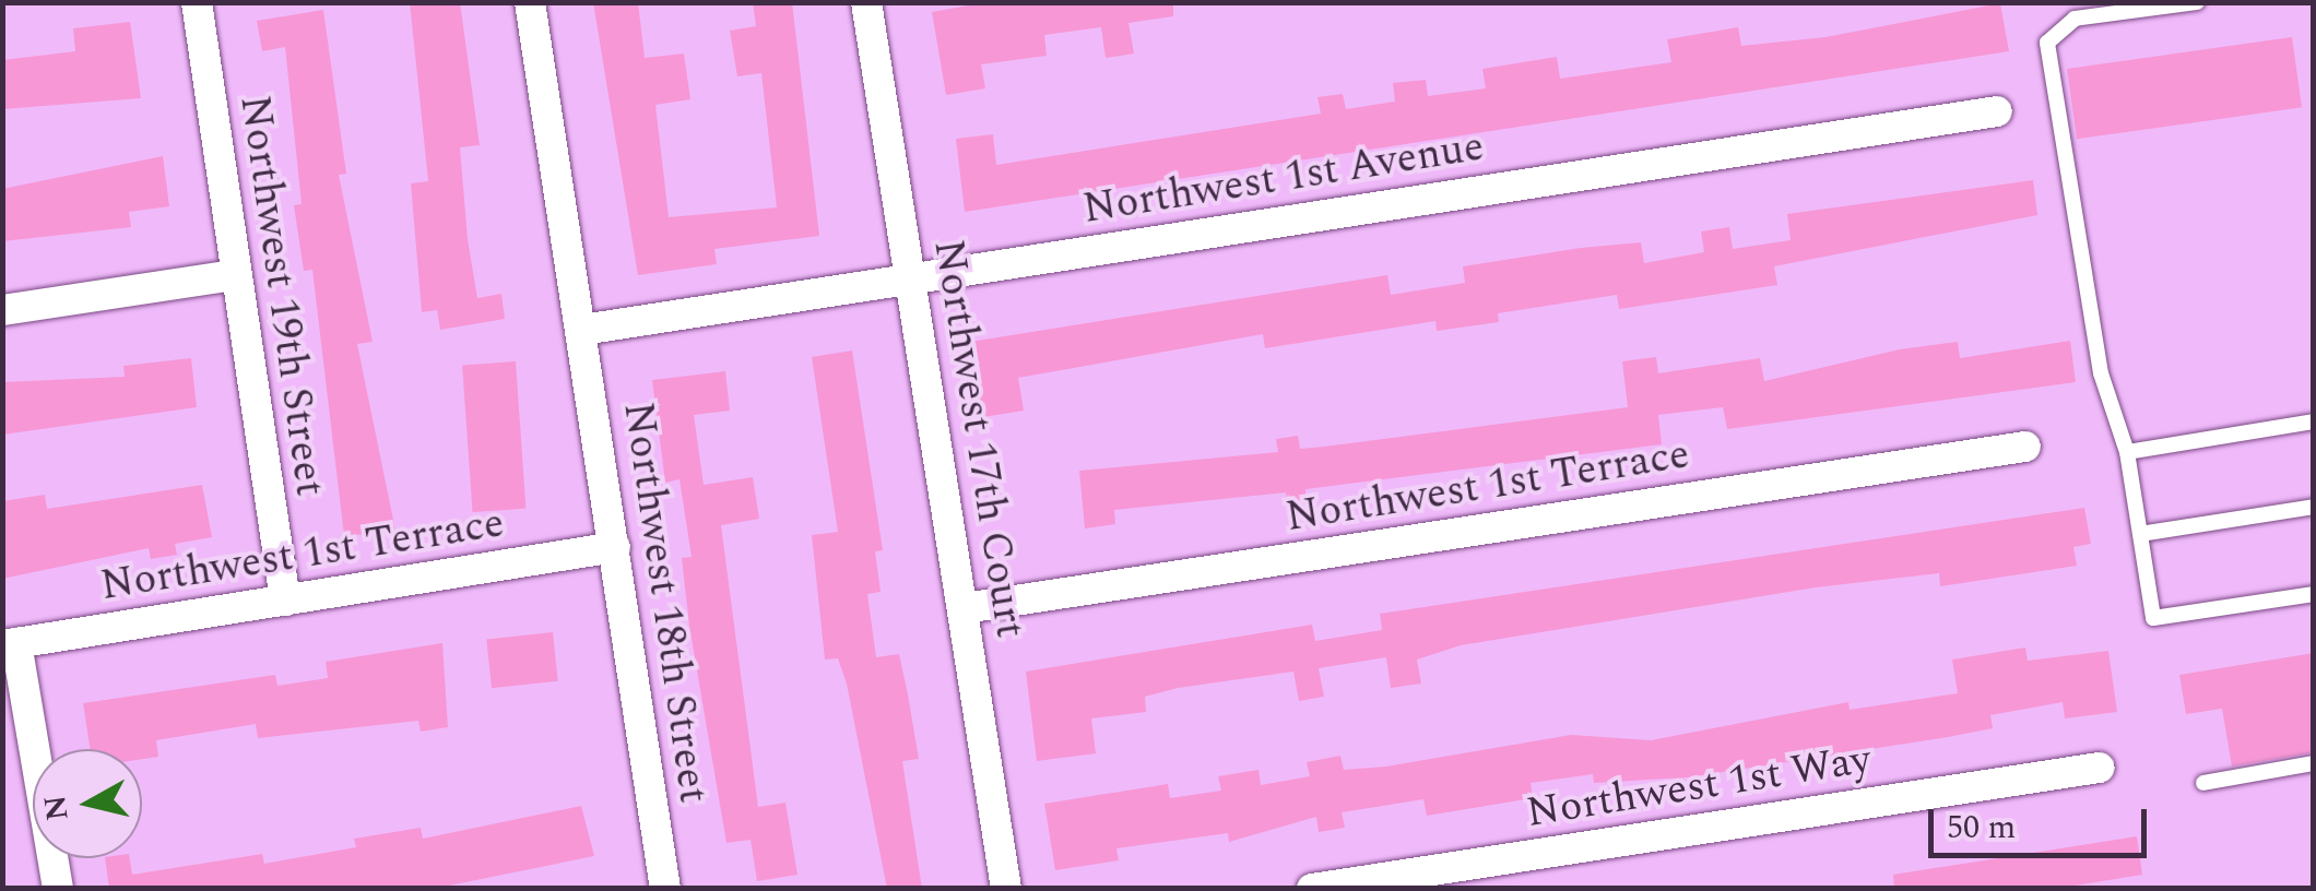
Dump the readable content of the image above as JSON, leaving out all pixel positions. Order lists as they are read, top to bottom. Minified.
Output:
{"streets":{"street":["Northwest 1st Avenue","Northwest 19th Street","Northwest 17th Court","Northwest 1st Terrace","Northwest 18th Street","Northwest 1st Way"]},"crossings":[["Northwest 1st Avenue","Northwest 17th Court"],["Northwest 1st Avenue","Northwest 18th Street"],["Northwest 19th Street","Northwest 1st Terrace"],["Northwest 17th Court","Northwest 1st Terrace"],["Northwest 1st Terrace","Northwest 18th Street"]],"scale_bar":"50 m","north":"left"}
